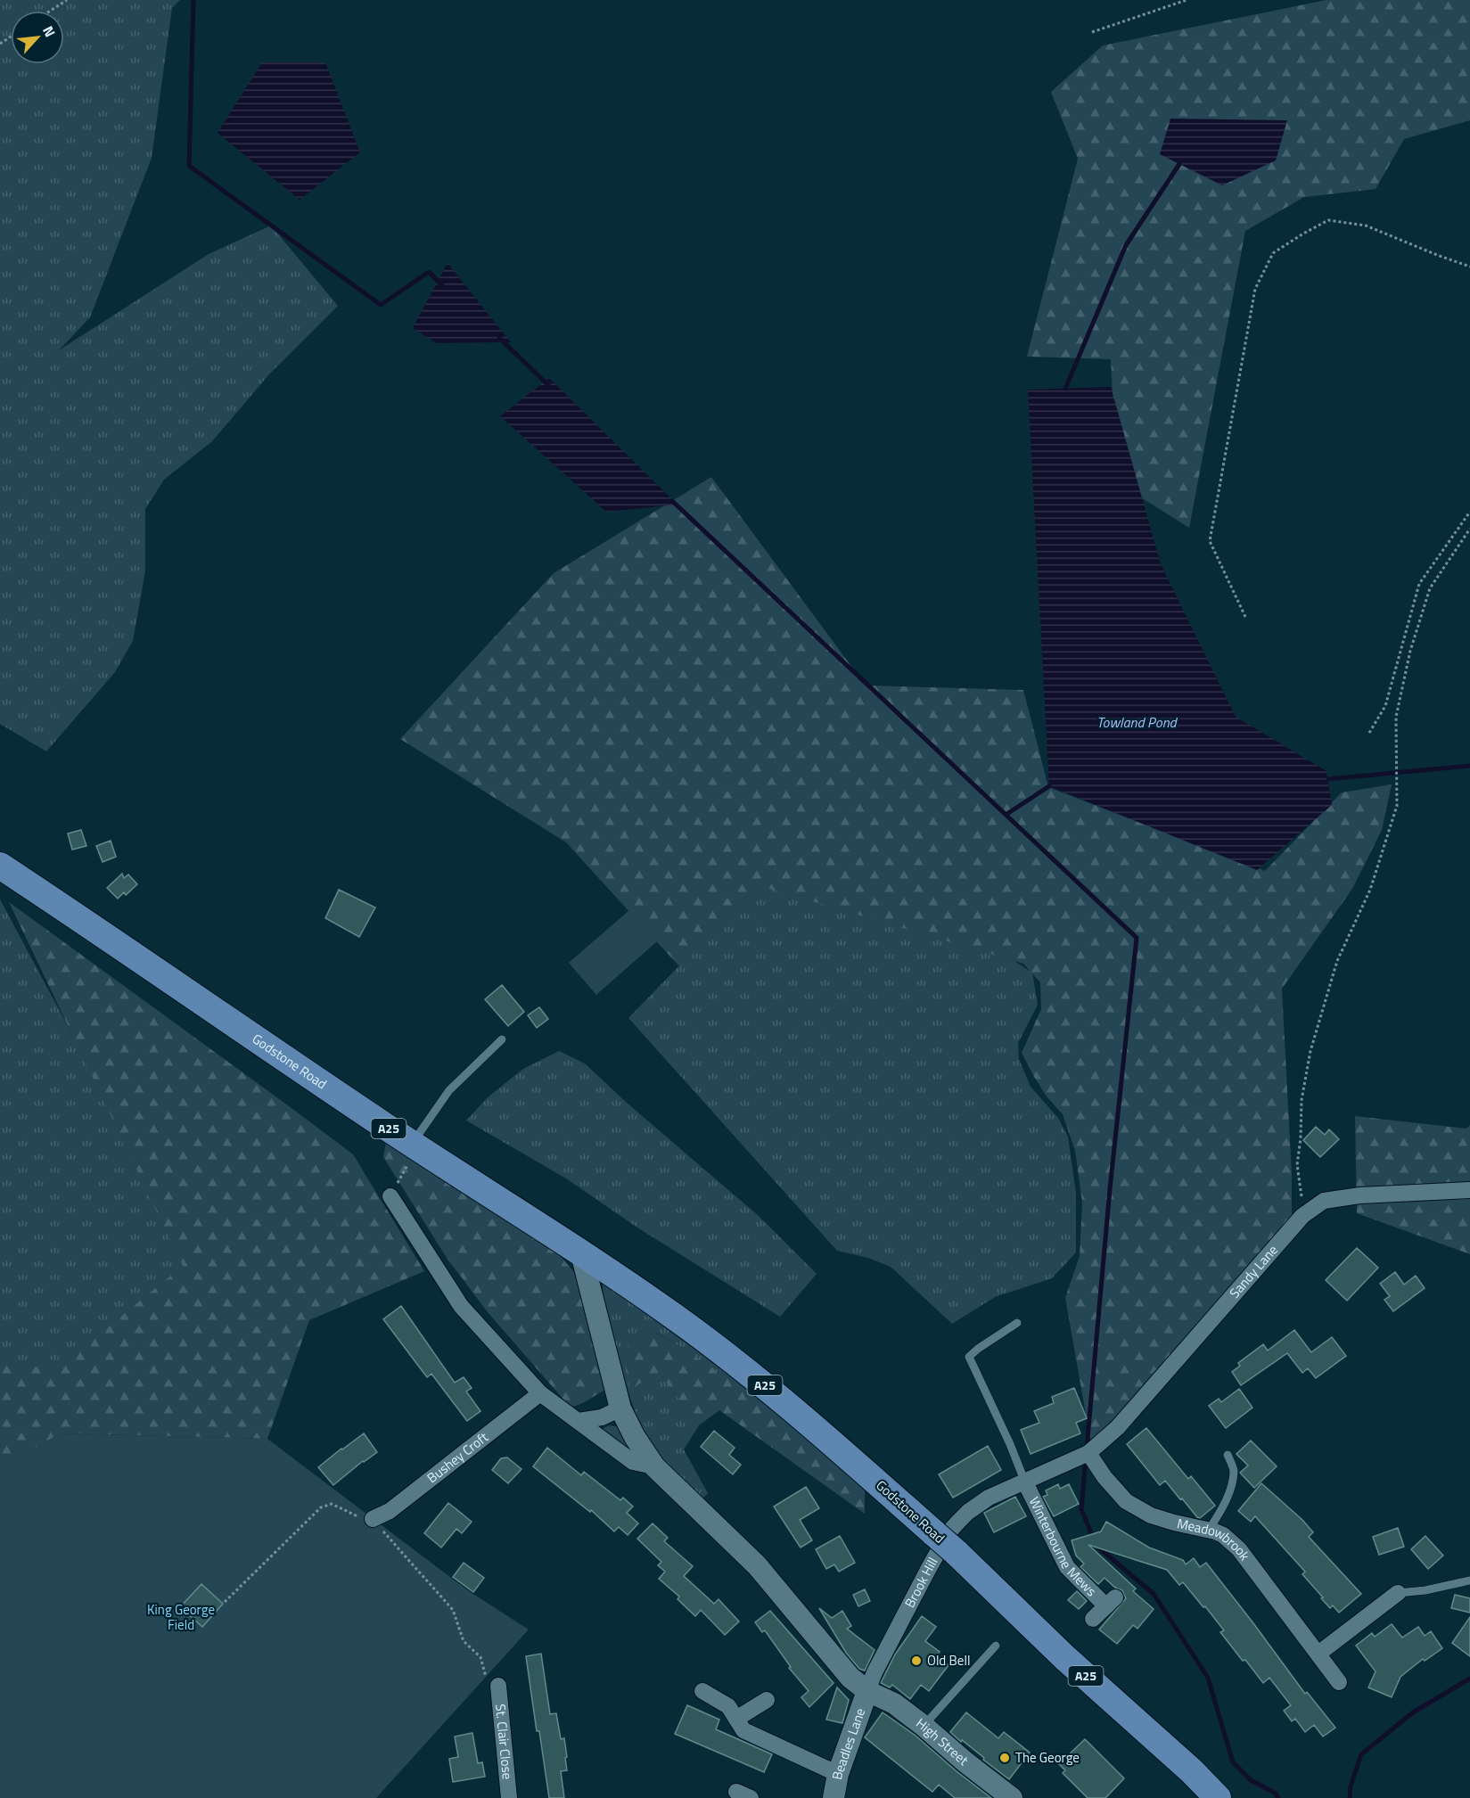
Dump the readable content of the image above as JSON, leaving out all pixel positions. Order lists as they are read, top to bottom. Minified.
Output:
{"streets":{"main road":["Godstone Road","A25"],"street":["Sandy Lane","Bushey Croft","Meadowbrook","Winterbourne Mews","Brook Hill","St. Clair Close","High Street","Beadles Lane"]},"crossings":[["Sandy Lane","Meadowbrook"],["Sandy Lane","Brook Hill"],["Meadowbrook","Brook Hill"],["Winterbourne Mews","Brook Hill"],["Brook Hill","High Street"],["Brook Hill","Beadles Lane"],["High Street","Beadles Lane"]],"water":["Towland Pond"],"parks":["King George Field"],"places":["Old Bell","The George"],"north":"top right"}
